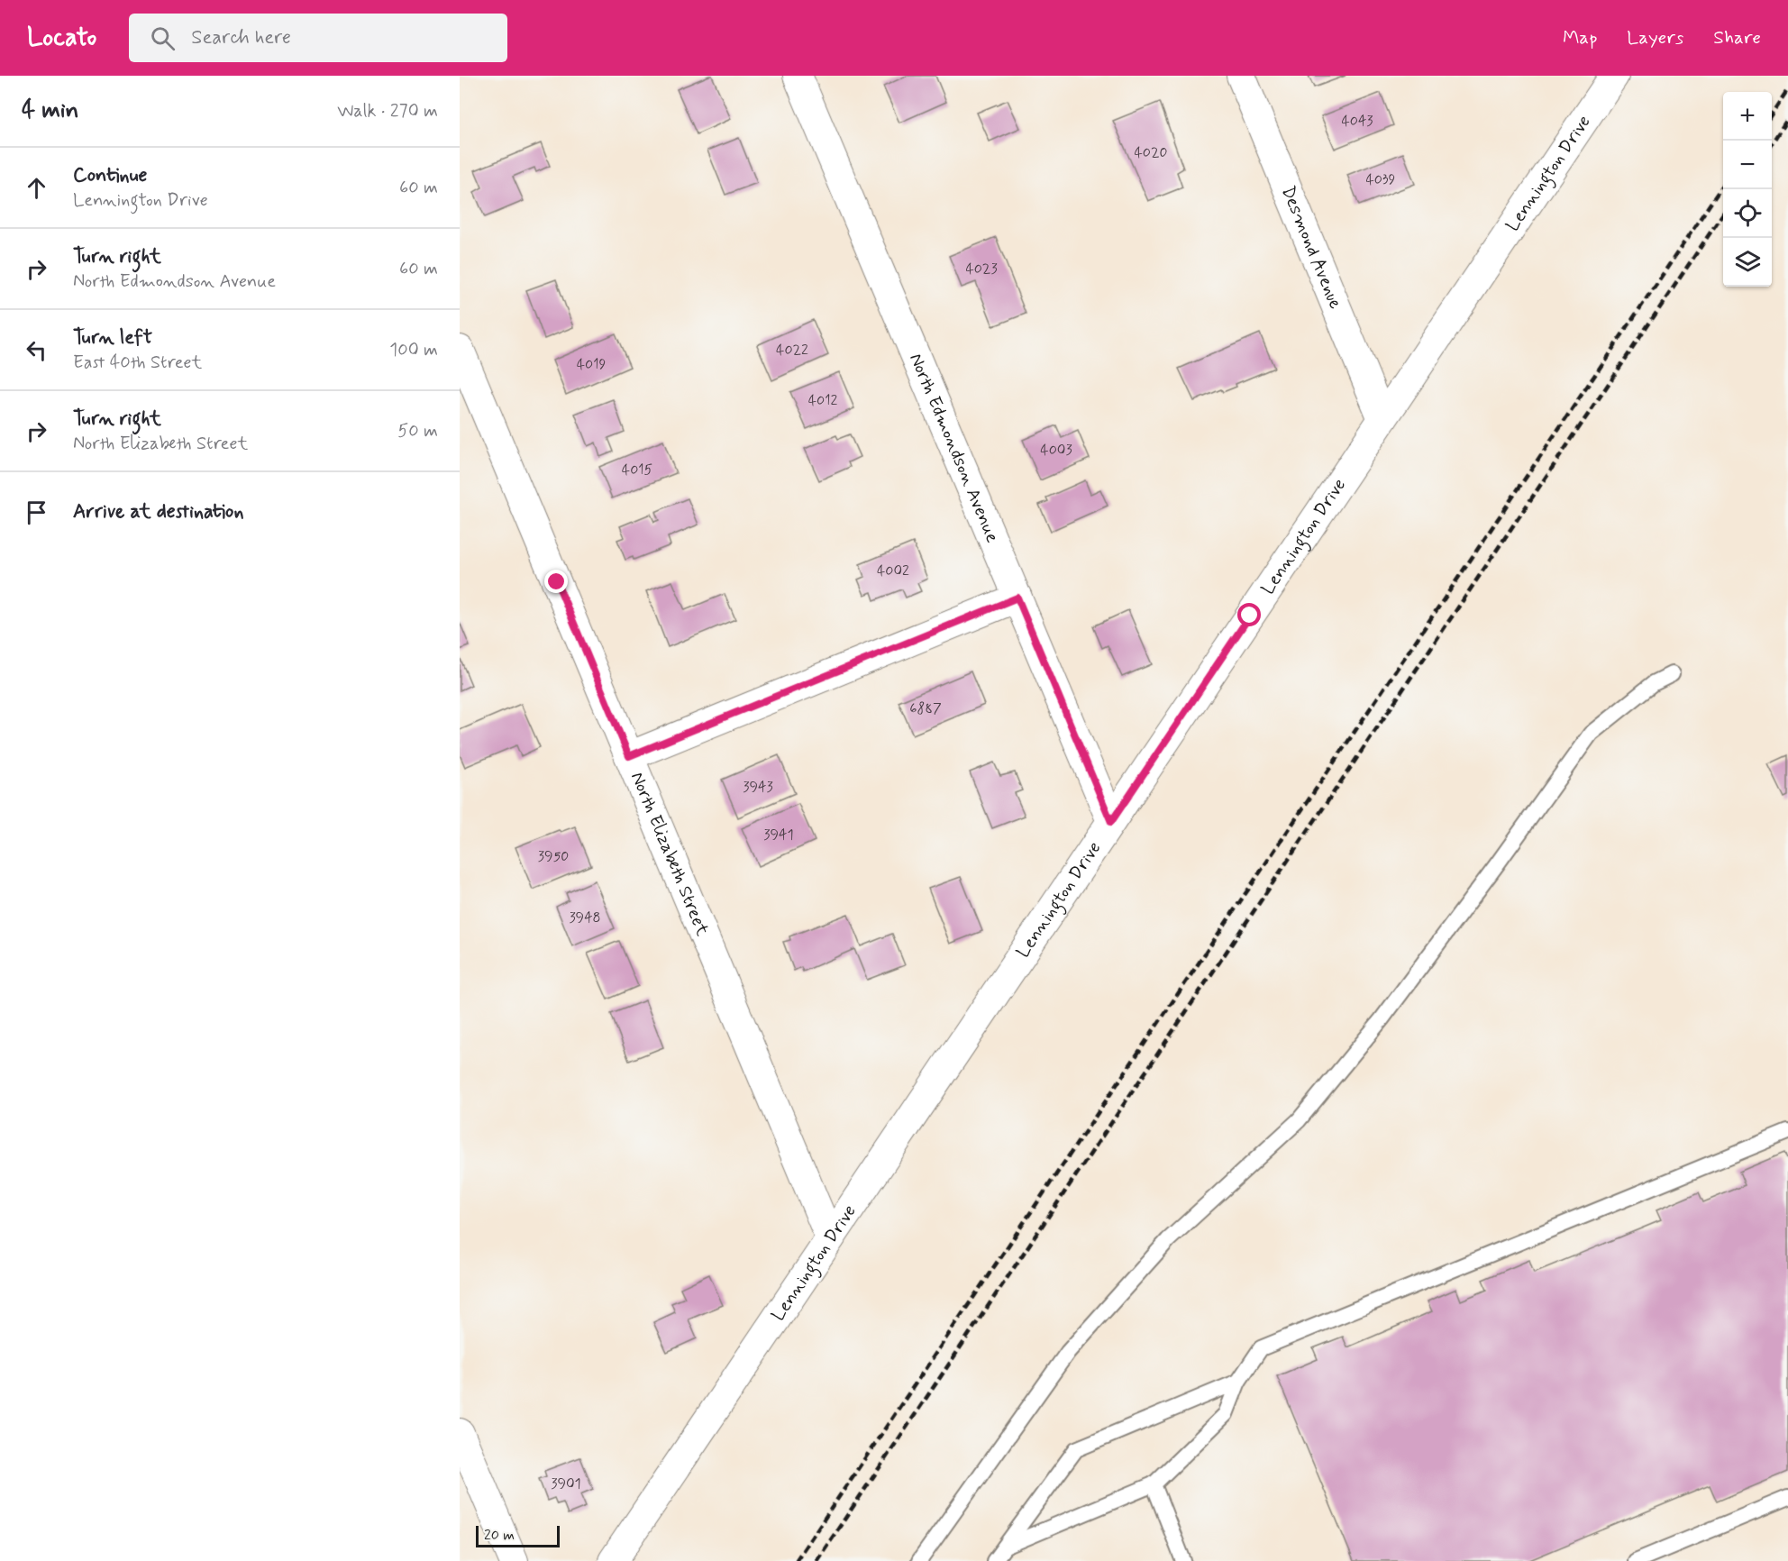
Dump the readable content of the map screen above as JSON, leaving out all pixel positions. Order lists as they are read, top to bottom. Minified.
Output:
{"streets":{"street":["Lennington Drive","Desmond Avenue","North Edmondson Avenue","North Elizabeth Street"]},"crossings":[["Lennington Drive","Desmond Avenue"],["Lennington Drive","North Edmondson Avenue"],["Lennington Drive","North Elizabeth Street"]],"house_numbers":["4043","4020","4039","4023","4022","4019","4012","4003","4015","4002","6887","3943","3941","3950","3948","3901"],"scale_bar":"20 m","page":{"header":"Locato","search":"Search here","nav":["Map","Layers","Share"],"heading":["4 min","Walk · 270 m"],"map_buttons":["+","−"],"list":[["Continue","Lennington Drive","60 m"],["Turn right","North Edmondson Avenue","60 m"],["Turn left","East 40th Street","100 m"],["Turn right","North Elizabeth Street","50 m"],"Arrive at destination"],"scale":"20 m"}}
